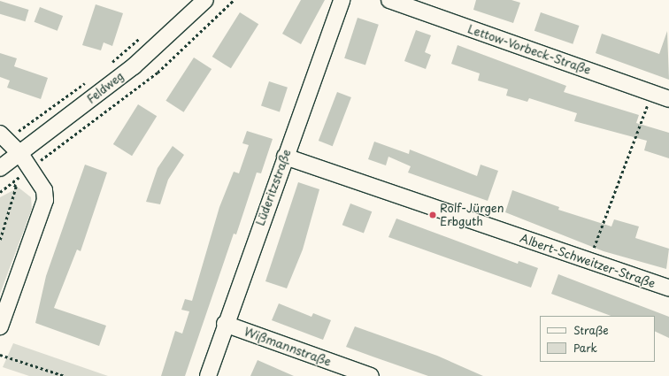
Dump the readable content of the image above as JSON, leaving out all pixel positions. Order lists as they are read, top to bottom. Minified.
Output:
{"streets":{"street":["Lettow-Vorbeck-Straße","Feldweg","Lüderitzstraße","Albert-Schweitzer-Straße","Wißmannstraße"]},"crossings":[["Lüderitzstraße","Albert-Schweitzer-Straße"],["Lüderitzstraße","Wißmannstraße"]],"places":["Rolf-Jürgen Erbguth"],"legend":["Straße","Park"]}
